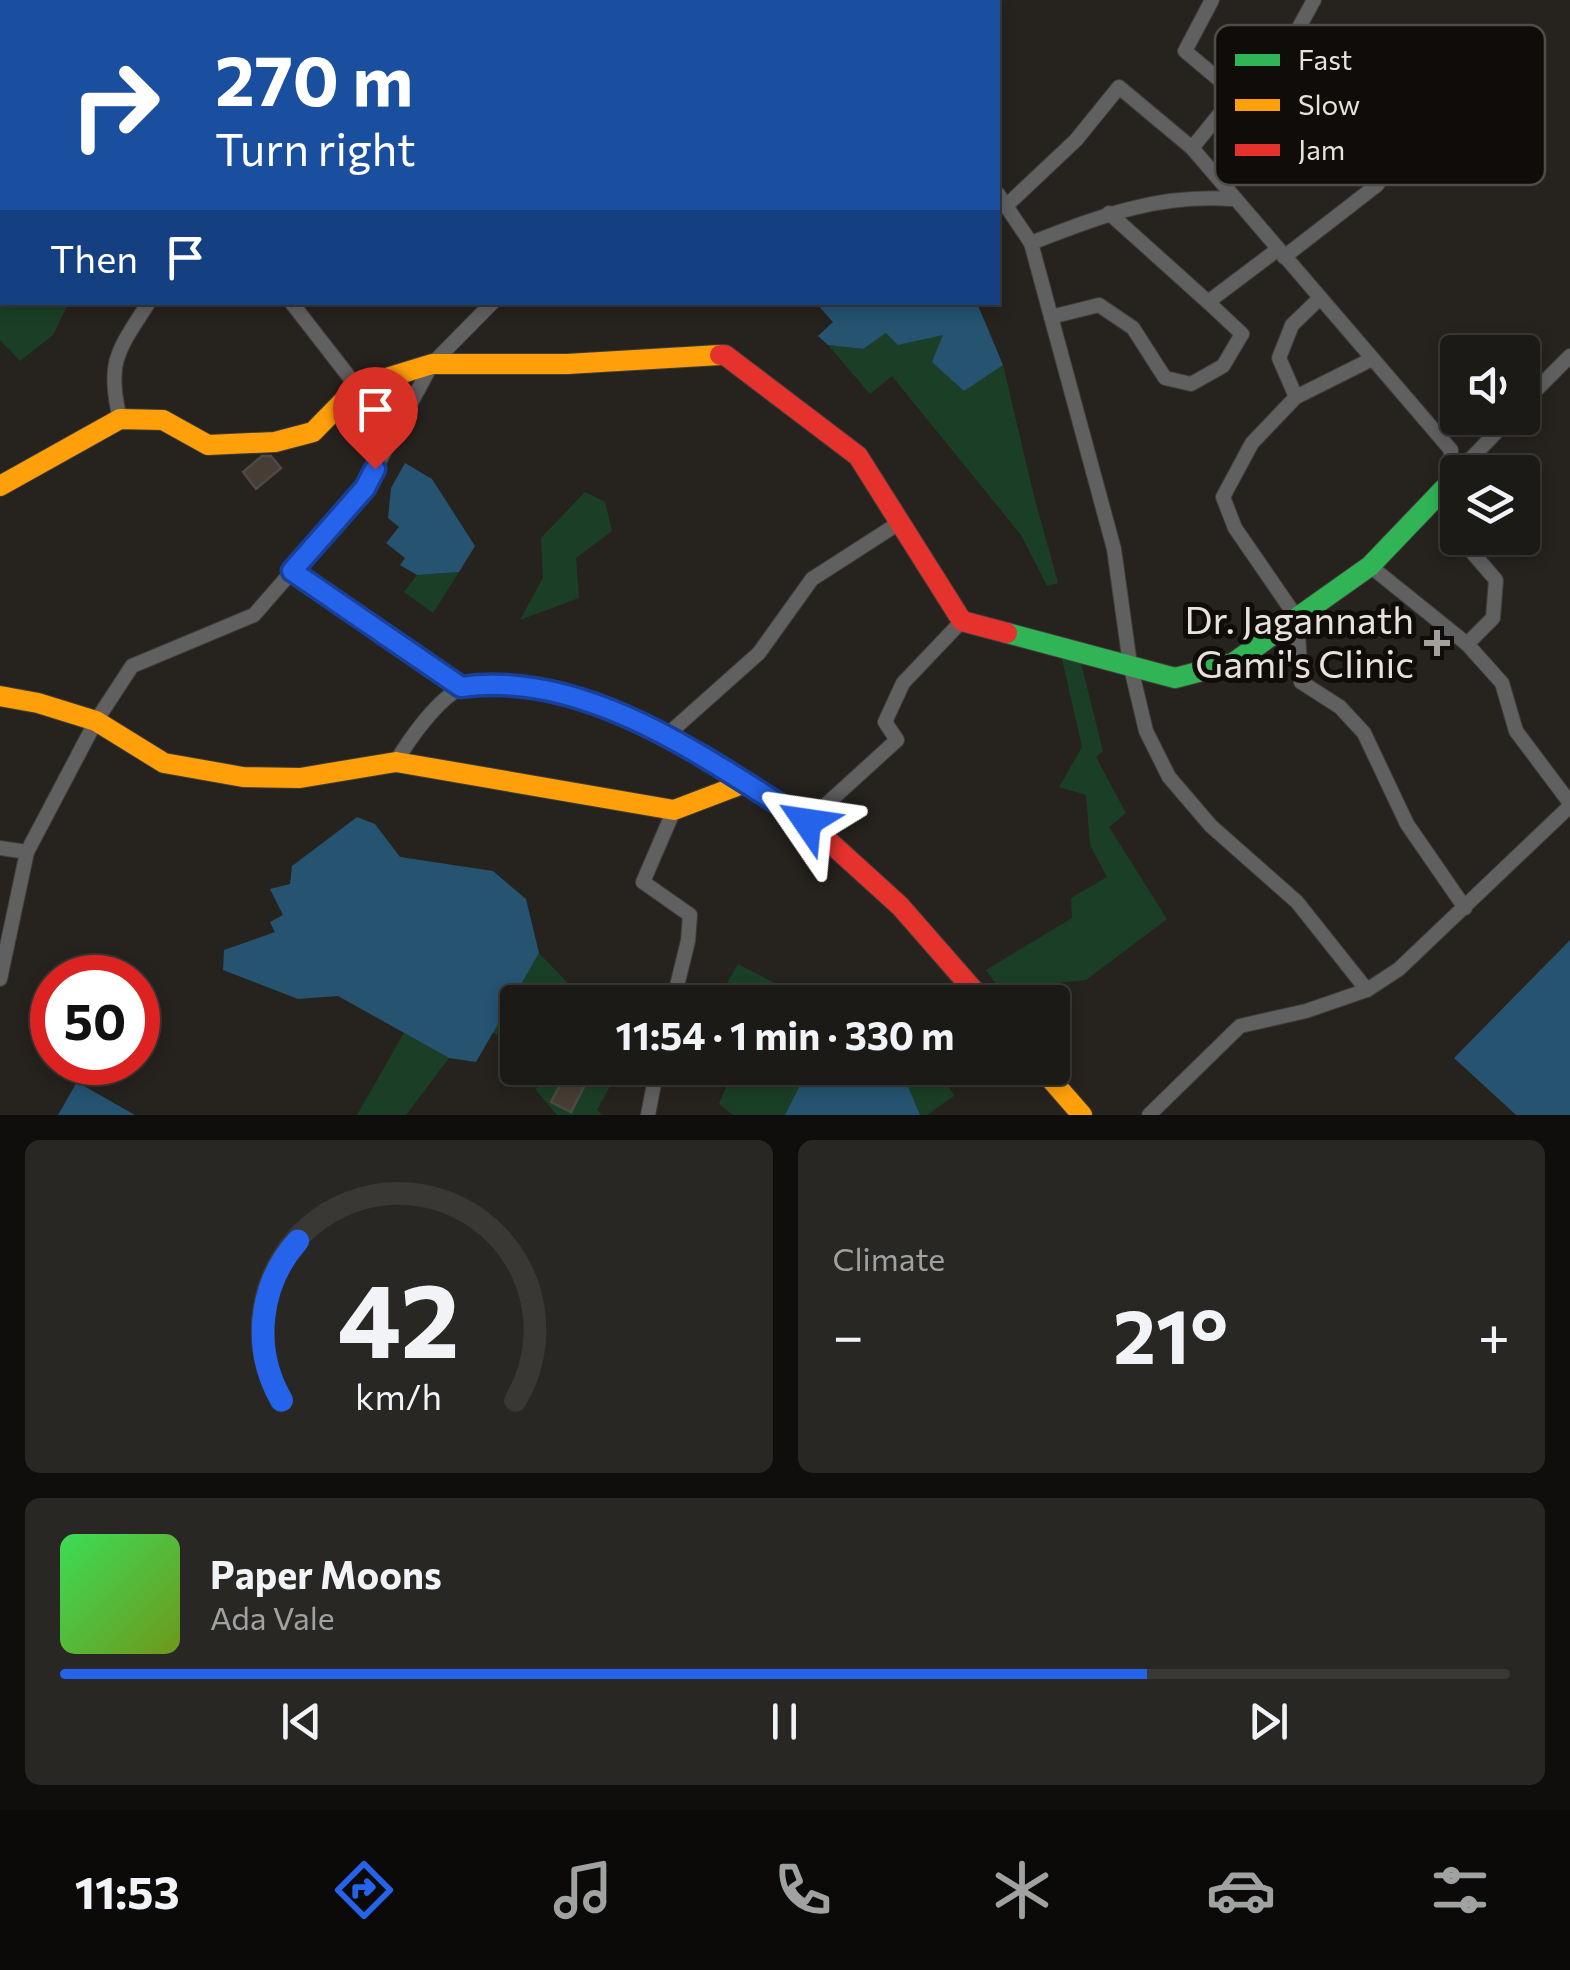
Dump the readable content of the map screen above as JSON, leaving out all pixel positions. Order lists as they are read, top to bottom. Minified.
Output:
{"places":{"health":["Dr. Jagannath Gami's Clinic"]},"legend":["Fast","Slow","Jam"],"page":{"turn":["270 m","Turn right"],"then":"Then","limit":"50","trip":"11:54 · 1 min · 330 m","tile":"Climate","heat":["−","21°","+"],"song":["Paper Moons","Ada Vale"],"tabs":"11:53","gauge":["42","km/h"]}}
